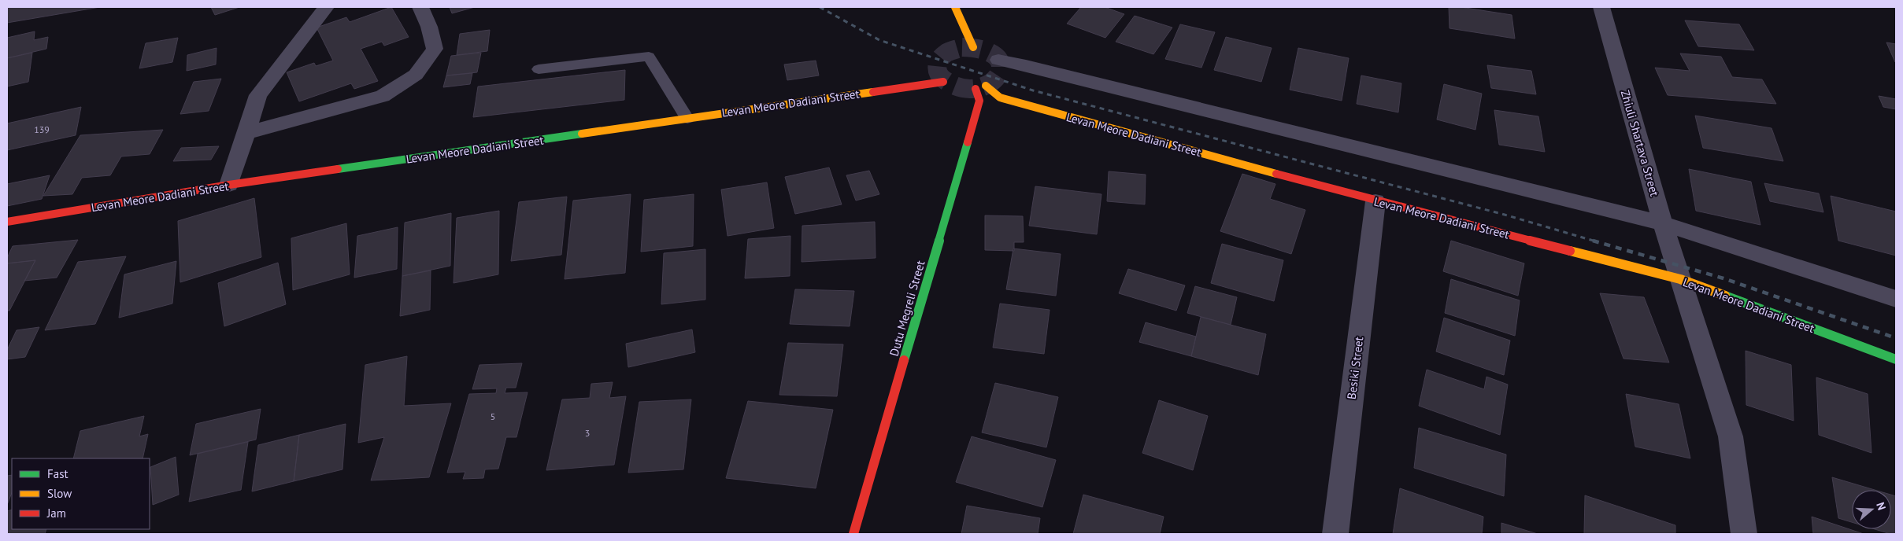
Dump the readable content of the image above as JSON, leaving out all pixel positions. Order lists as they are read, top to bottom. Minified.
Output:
{"streets":{"street":["Levan Meore Dadiani Street","Zhiuli Shartava Street","Dutu Megreli Street","Besiki Street"]},"crossings":[["Levan Meore Dadiani Street","Zhiuli Shartava Street"],["Levan Meore Dadiani Street","Besiki Street"]],"house_numbers":["139","5","3"],"legend":["Fast","Slow","Jam"],"north":"right"}
